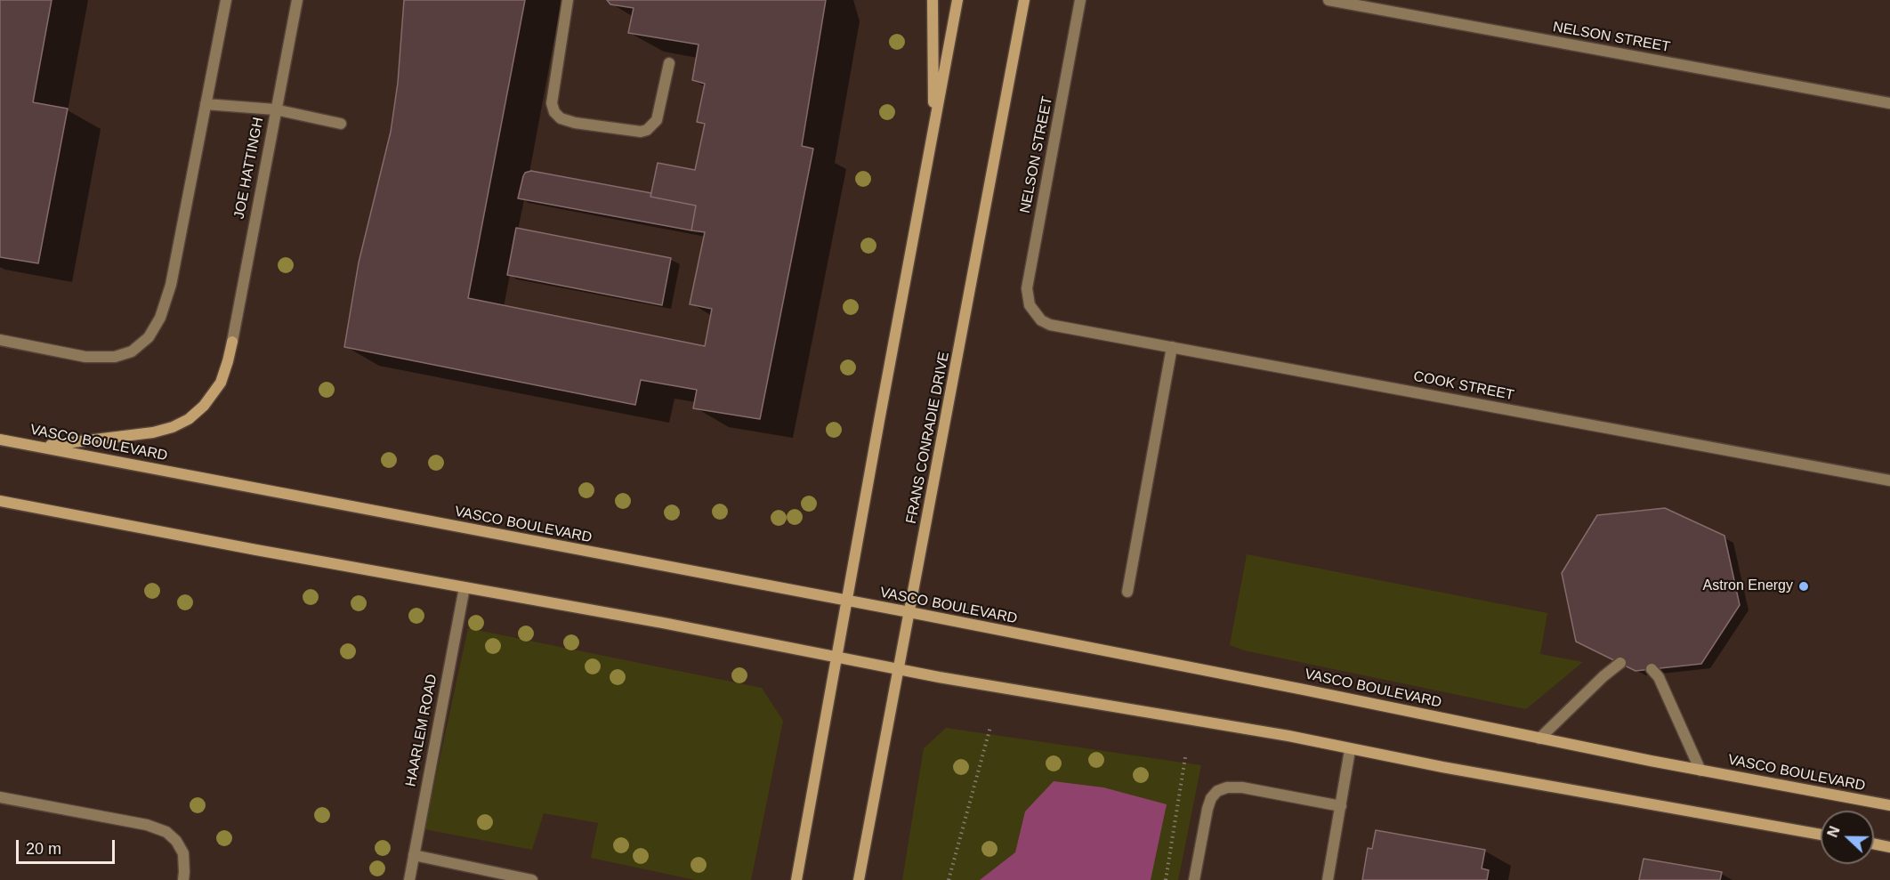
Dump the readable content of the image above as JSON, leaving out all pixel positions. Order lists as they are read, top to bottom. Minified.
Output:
{"streets":{"main road":["FRANS CONRADIE DRIVE","VASCO BOULEVARD"],"street":["NELSON STREET","JOE HATTINGH","COOK STREET","HAARLEM ROAD"]},"crossings":[["NELSON STREET","COOK STREET"],["FRANS CONRADIE DRIVE","VASCO BOULEVARD"]],"places":["Astron Energy"],"scale_bar":"20 m","north":"left"}
